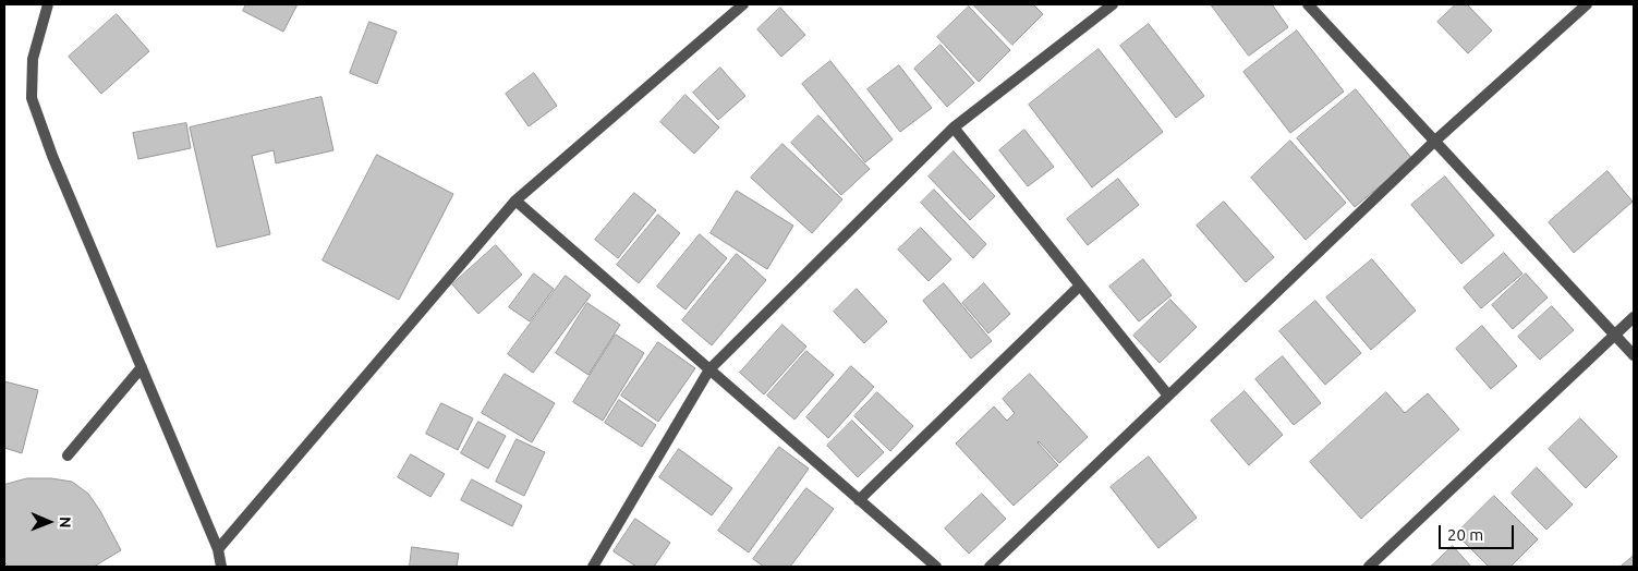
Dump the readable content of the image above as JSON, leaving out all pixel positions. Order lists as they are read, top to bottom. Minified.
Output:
{"scale_bar":"20 m","north":"right"}
